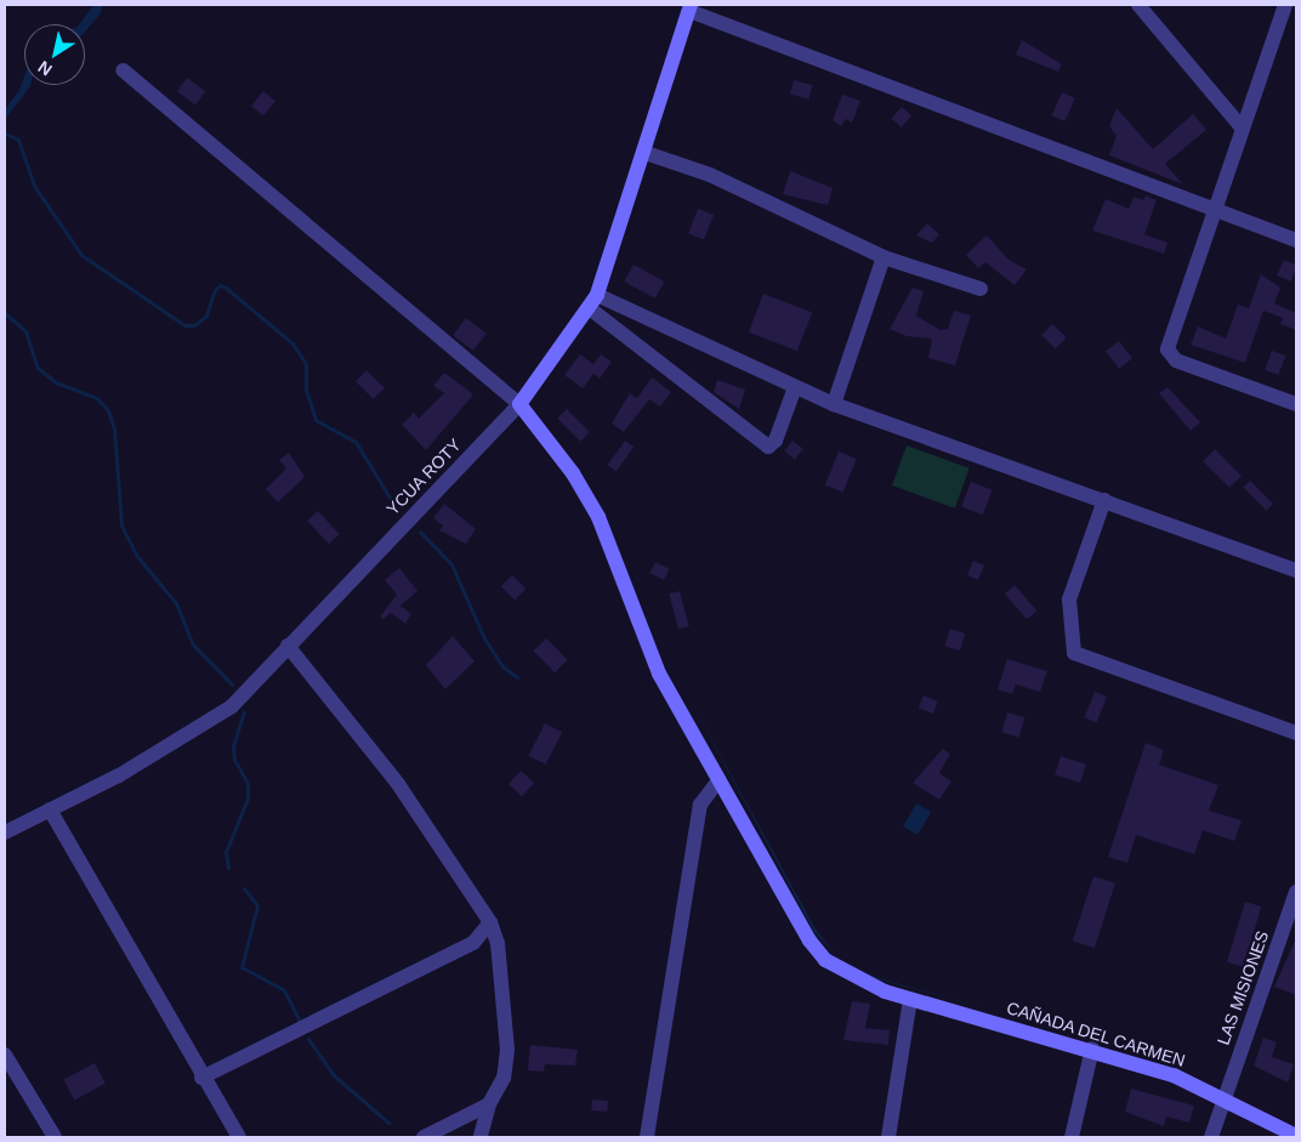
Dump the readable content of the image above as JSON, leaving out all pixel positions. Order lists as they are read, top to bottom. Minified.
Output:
{"streets":{"street":["YCUA ROTY","LAS MISIONES","CAÑADA DEL CARMEN"]},"crossings":[["YCUA ROTY","CAÑADA DEL CARMEN"],["LAS MISIONES","CAÑADA DEL CARMEN"]],"north":"bottom left"}
